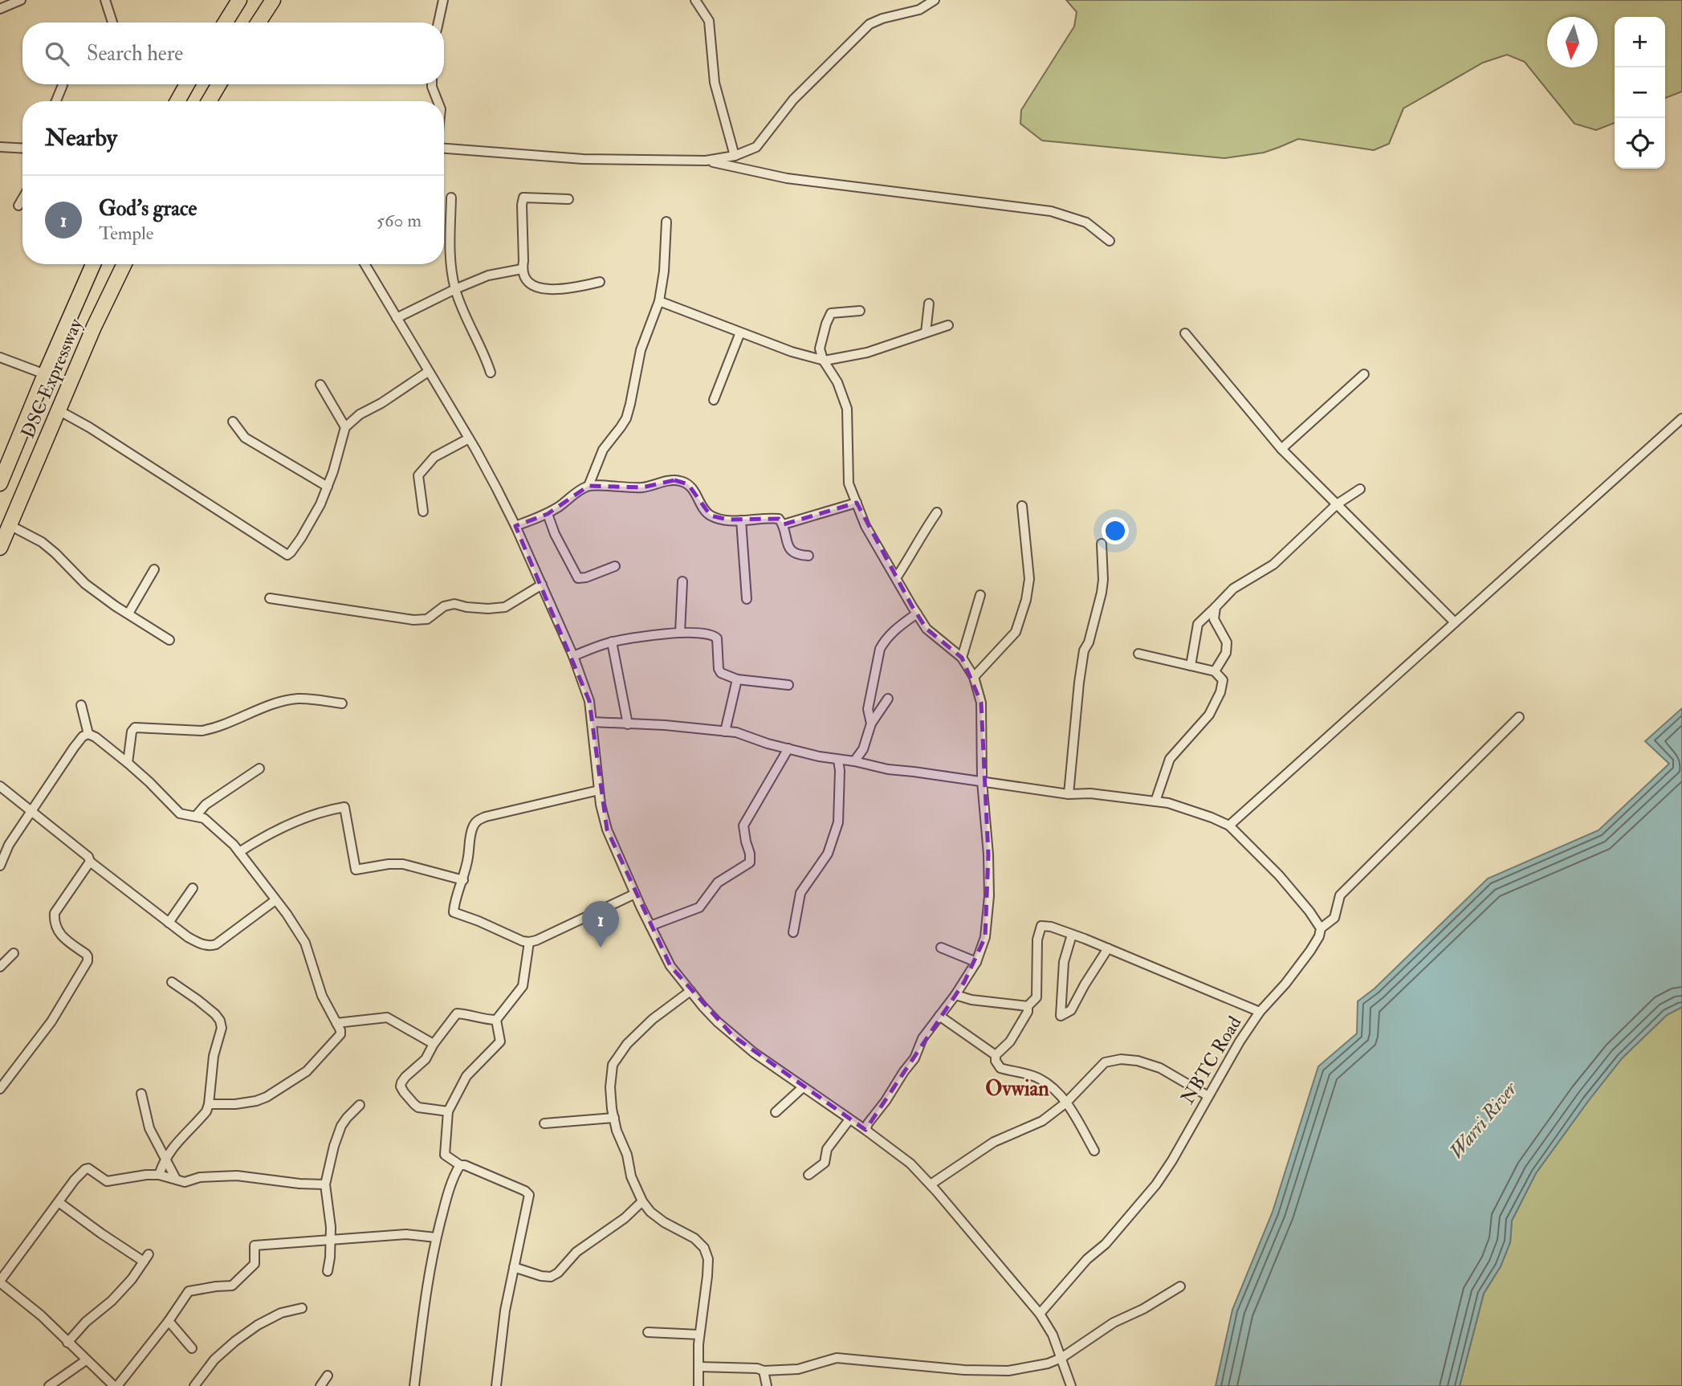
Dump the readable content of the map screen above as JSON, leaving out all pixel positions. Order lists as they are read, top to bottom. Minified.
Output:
{"streets":{"main road":["DSC Expressway"],"street":["NBTC Road"]},"districts":["Ovwian"],"water":["Warri River"],"north":"bottom","page":{"map_buttons":["+","−"],"search":"Search here","heading":"Nearby","list":[{"mark":"1","name":"God's grace","note":"Temple","value":"560 m"}],"pins":"1"}}
